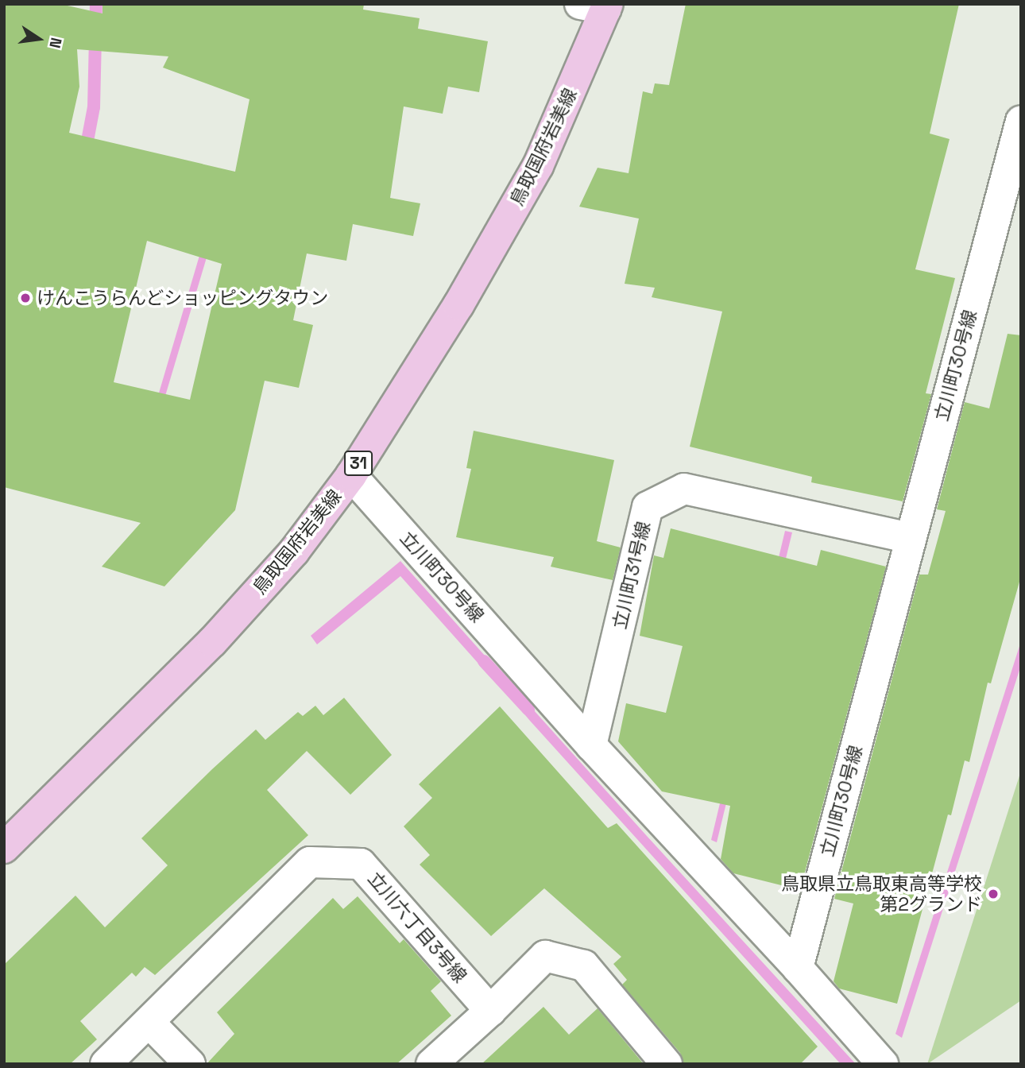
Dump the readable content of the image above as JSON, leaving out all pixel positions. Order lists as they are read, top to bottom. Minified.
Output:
{"streets":{"main road":["鳥取国府岩美線","31"],"street":["立川町30号線","立川町31号線","立川六丁目3号線"]},"crossings":[["鳥取国府岩美線","立川町30号線"],["立川町30号線","立川町31号線"]],"places":["けんこうらんどショッピングタウン","鳥取県立鳥取東高等学校 第2グランド"],"north":"right"}
